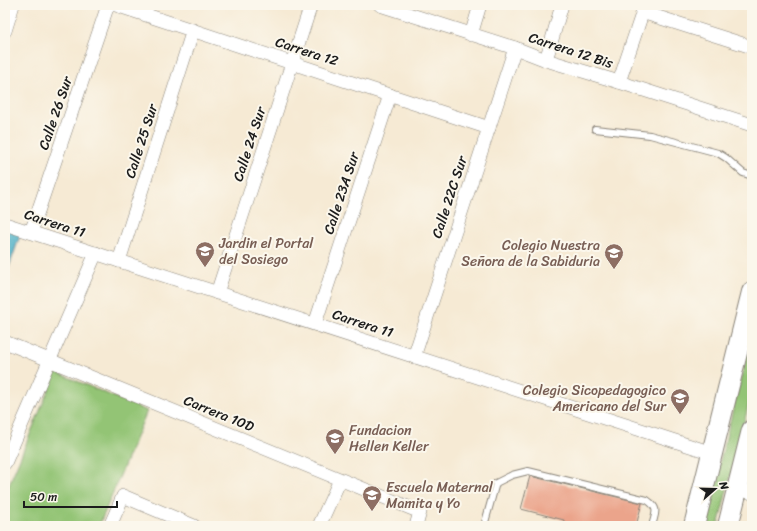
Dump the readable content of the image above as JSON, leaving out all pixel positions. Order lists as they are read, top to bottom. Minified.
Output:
{"streets":{"street":["Carrera 12 Bis","Carrera 12","Calle 26 Sur","Calle 25 Sur","Calle 24 Sur","Calle 23A Sur","Calle 22C Sur","Carrera 11","Carrera 10D"]},"crossings":[["Carrera 12 Bis","Calle 22C Sur"],["Carrera 12","Calle 25 Sur"],["Carrera 12","Calle 24 Sur"],["Carrera 12","Calle 23A Sur"],["Carrera 12","Calle 22C Sur"],["Calle 26 Sur","Carrera 11"],["Calle 25 Sur","Carrera 11"],["Calle 24 Sur","Carrera 11"],["Calle 23A Sur","Carrera 11"],["Calle 22C Sur","Carrera 11"]],"places":{"school or university":["Jardin el Portal del Sosiego","Colegio Nuestra Señora de la Sabiduria","Colegio Sicopedagogico Americano del Sur","Fundacion Hellen Keller","Escuela Maternal Mamita y Yo"]},"scale_bar":"50 m","north":"right"}
